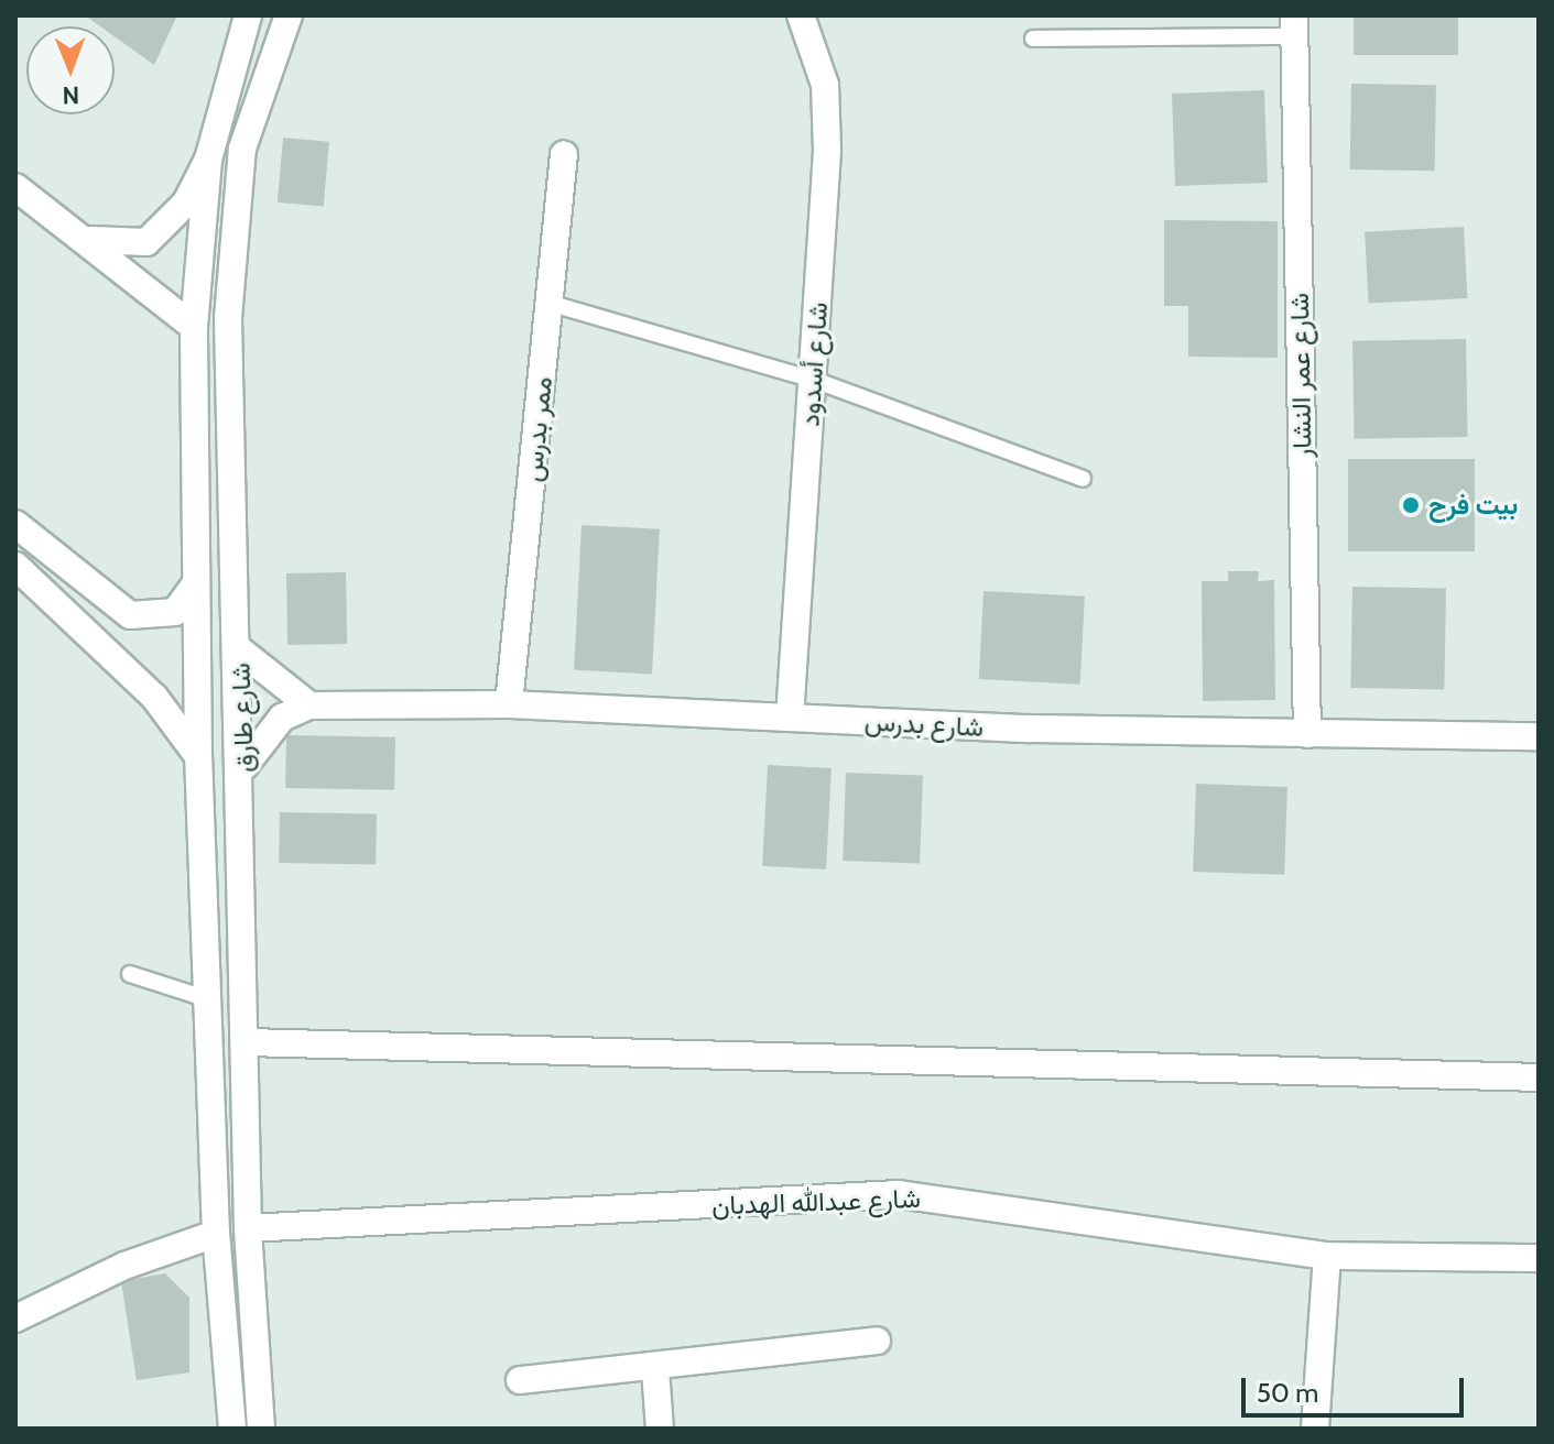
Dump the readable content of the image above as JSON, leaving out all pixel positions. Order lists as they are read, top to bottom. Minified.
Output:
{"streets":{"street":["شارع أسدود","شارع عمر النشار","ممر بدرس","شارع طارق","شارع بدرس","شارع عبدالله الهدبان"]},"crossings":[["شارع أسدود","شارع بدرس"],["شارع عمر النشار","شارع بدرس"],["ممر بدرس","شارع بدرس"],["شارع طارق","شارع عبدالله الهدبان"]],"places":["بيت فرح"],"scale_bar":"50 m","north":"bottom"}
